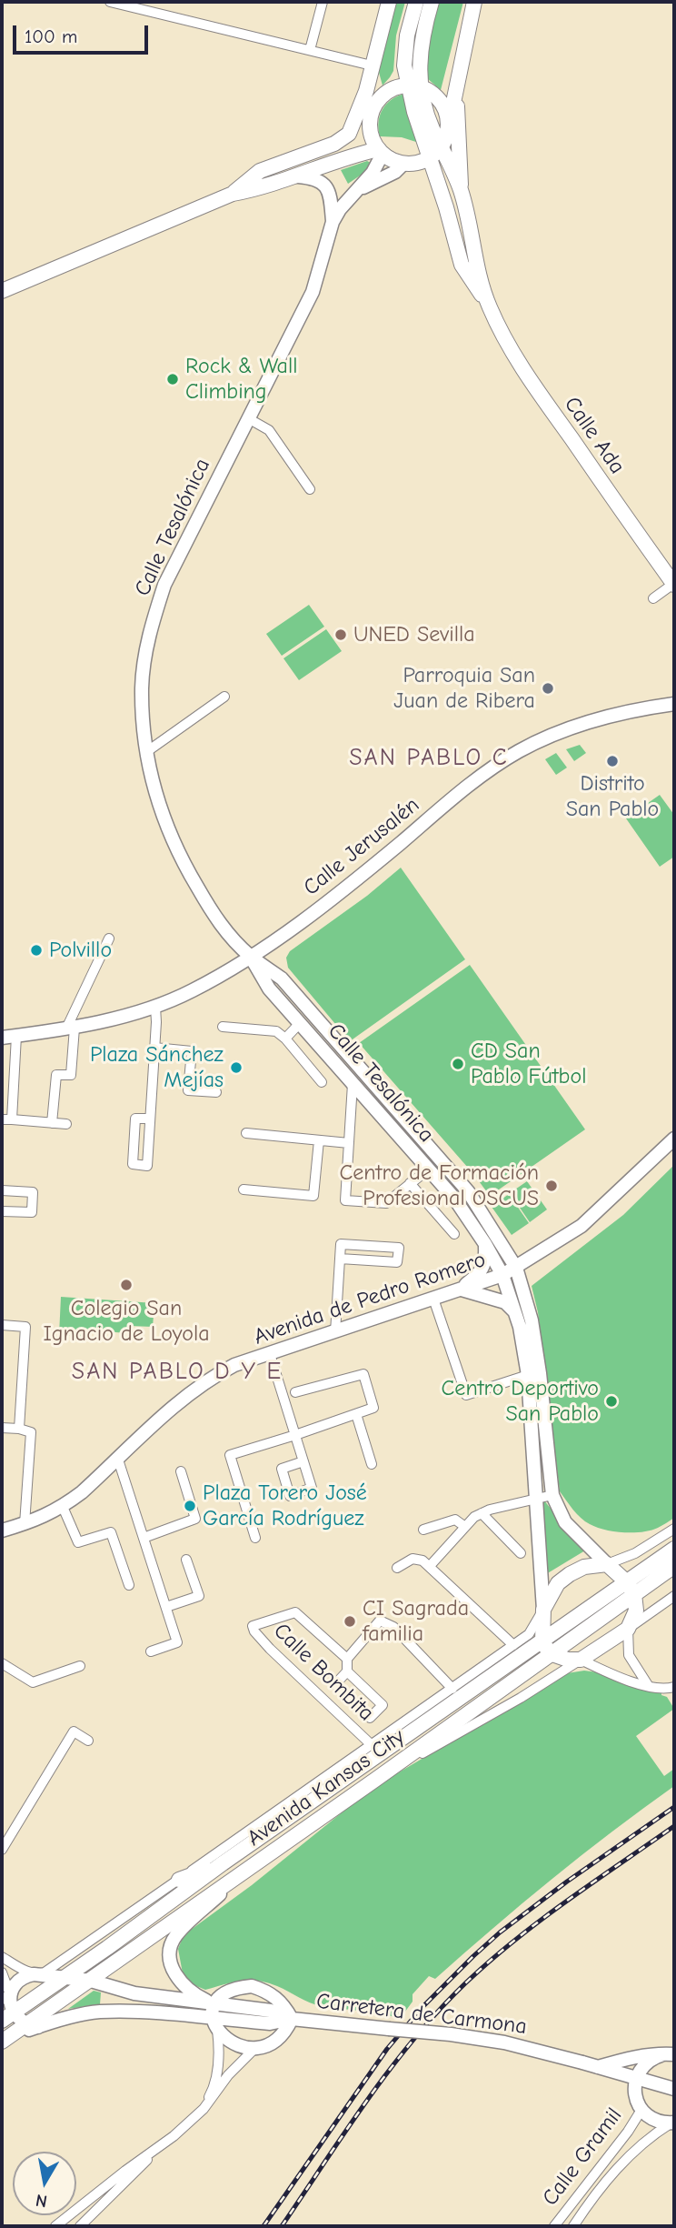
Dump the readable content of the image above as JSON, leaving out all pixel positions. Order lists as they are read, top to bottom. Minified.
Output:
{"streets":{"main road":["Calle Ada","Avenida Kansas City"],"street":["Calle Tesalónica","Calle Jerusalén","Avenida de Pedro Romero","Calle Bombita","Carretera de Carmona","Calle Gramil"]},"crossings":[["Calle Tesalónica","Calle Jerusalén"],["Calle Tesalónica","Avenida de Pedro Romero"],["Calle Tesalónica","Avenida Kansas City"],["Calle Bombita","Avenida Kansas City"],["Avenida Kansas City","Carretera de Carmona"]],"districts":["SAN PABLO C","SAN PABLO D Y E"],"places":["Rock & Wall Climbing","UNED Sevilla","Parroquia San Juan de Ribera","Distrito San Pablo","Polvillo","CD San Pablo Fútbol","Plaza Sánchez Mejías","Centro de Formación Profesional OSCUS","Colegio San Ignacio de Loyola","Centro Deportivo San Pablo","Plaza Torero José García Rodríguez","CI Sagrada familia"],"scale_bar":"100 m","north":"bottom"}
